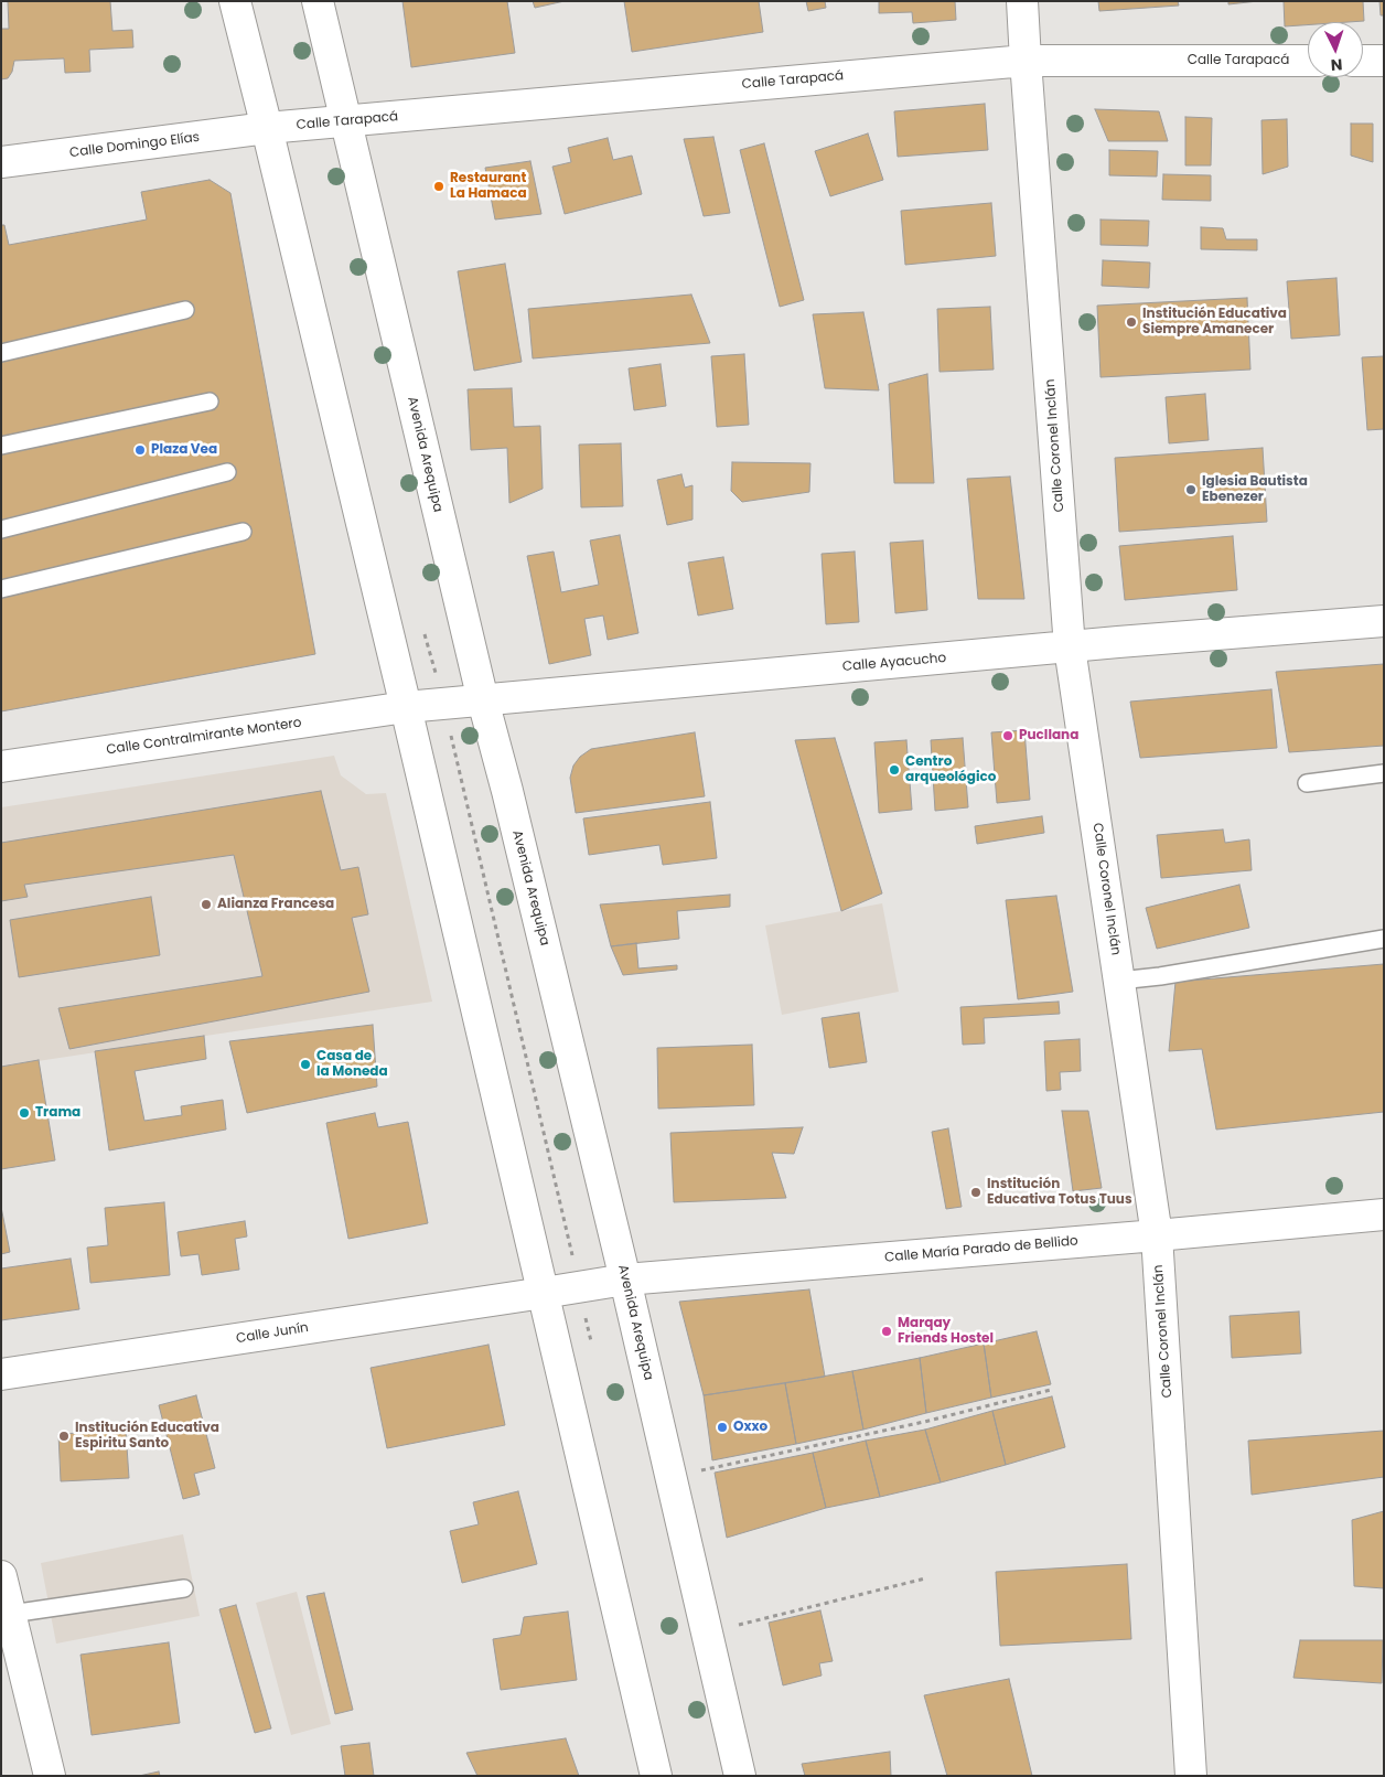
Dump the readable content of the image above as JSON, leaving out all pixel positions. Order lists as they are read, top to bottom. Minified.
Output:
{"streets":{"street":["Calle Tarapacá","Calle Domingo Elías","Calle Coronel Inclán","Avenida Arequipa","Calle Ayacucho","Calle Contralmirante Montero","Calle María Parado de Bellido","Calle Junín"]},"crossings":[["Calle Tarapacá","Calle Domingo Elías"],["Calle Tarapacá","Calle Coronel Inclán"],["Calle Tarapacá","Avenida Arequipa"],["Calle Coronel Inclán","Calle Ayacucho"],["Calle Coronel Inclán","Calle María Parado de Bellido"],["Avenida Arequipa","Calle Ayacucho"],["Avenida Arequipa","Calle María Parado de Bellido"],["Calle Ayacucho","Calle Contralmirante Montero"],["Calle María Parado de Bellido","Calle Junín"]],"places":["Restaurant La Hamaca","Institución Educativa Siempre Amanecer","Plaza Vea","Iglesia Bautista Ebenezer","Pucllana","Centro arqueológico","Alianza Francesa","Casa de la Moneda","Trama","Institución Educativa Totus Tuus","Marqay Friends Hostel","Oxxo","Institución Educativa Espiritu Santo"],"north":"bottom"}
